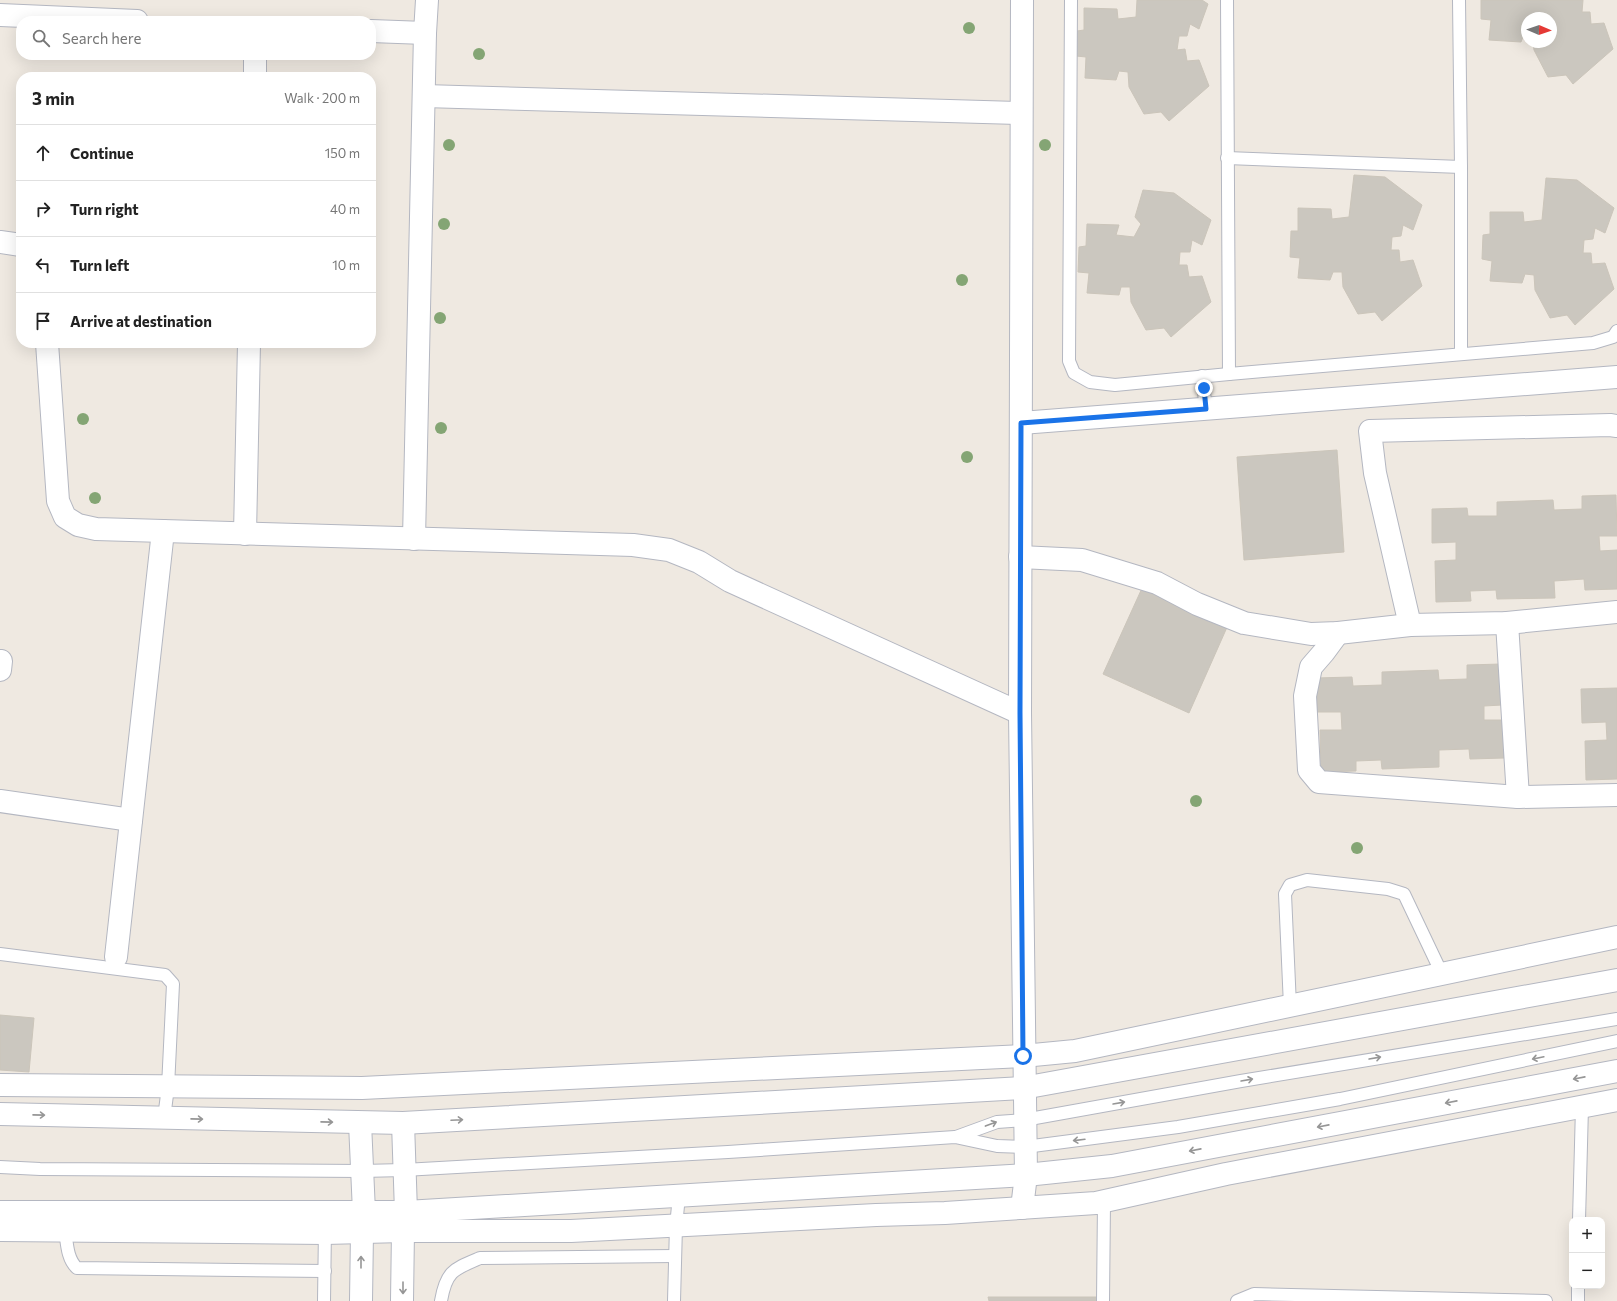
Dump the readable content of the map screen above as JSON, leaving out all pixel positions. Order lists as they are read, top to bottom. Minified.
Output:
{"north":"right","page":{"search":"Search here","heading":["3 min","Walk · 200 m"],"list":[["Continue","150 m"],["Turn right","40 m"],["Turn left","10 m"],"Arrive at destination"],"map_buttons":["+","−"]}}
